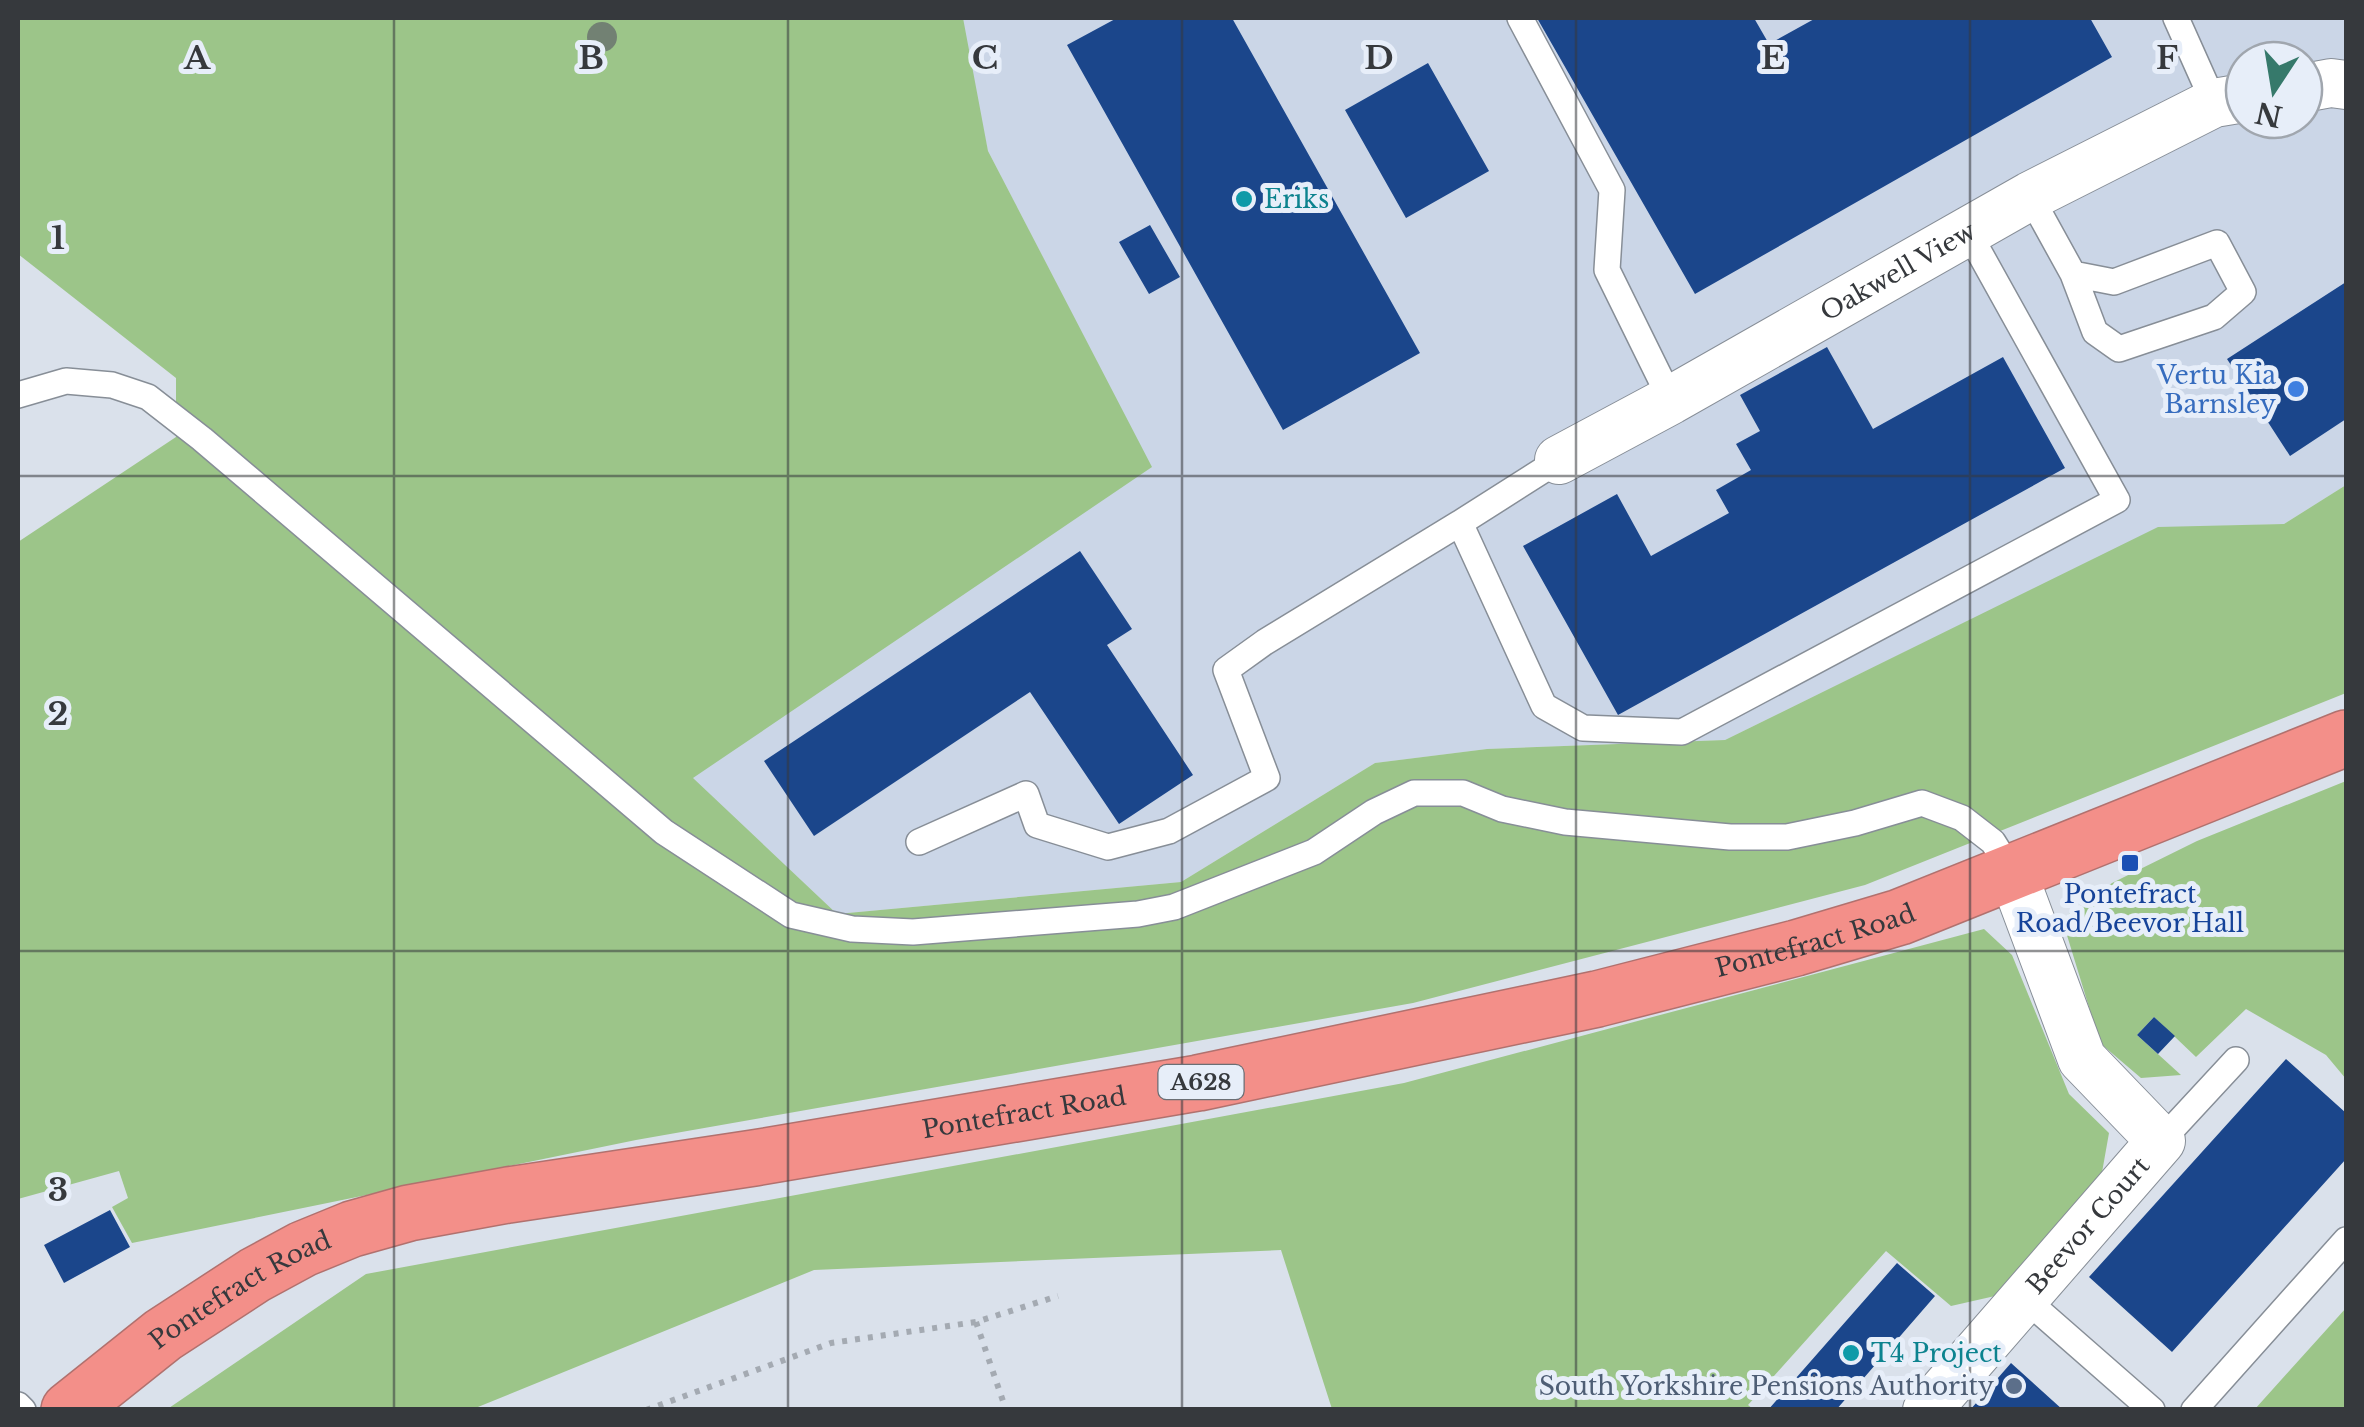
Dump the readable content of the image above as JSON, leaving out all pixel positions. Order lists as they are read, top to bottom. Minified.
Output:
{"streets":{"highway":["Pontefract Road","A628"],"street":["Oakwell View","Beevor Court"]},"crossings":[["Pontefract Road","Beevor Court"]],"places":{"other":["Eriks","Vertu Kia Barnsley","T4 Project","South Yorkshire Pensions Authority"],"transit":["Pontefract Road/Beevor Hall"]},"north":"bottom","grid":{"columns":["A","B","C","D","E","F"],"rows":["1","2","3"]}}
